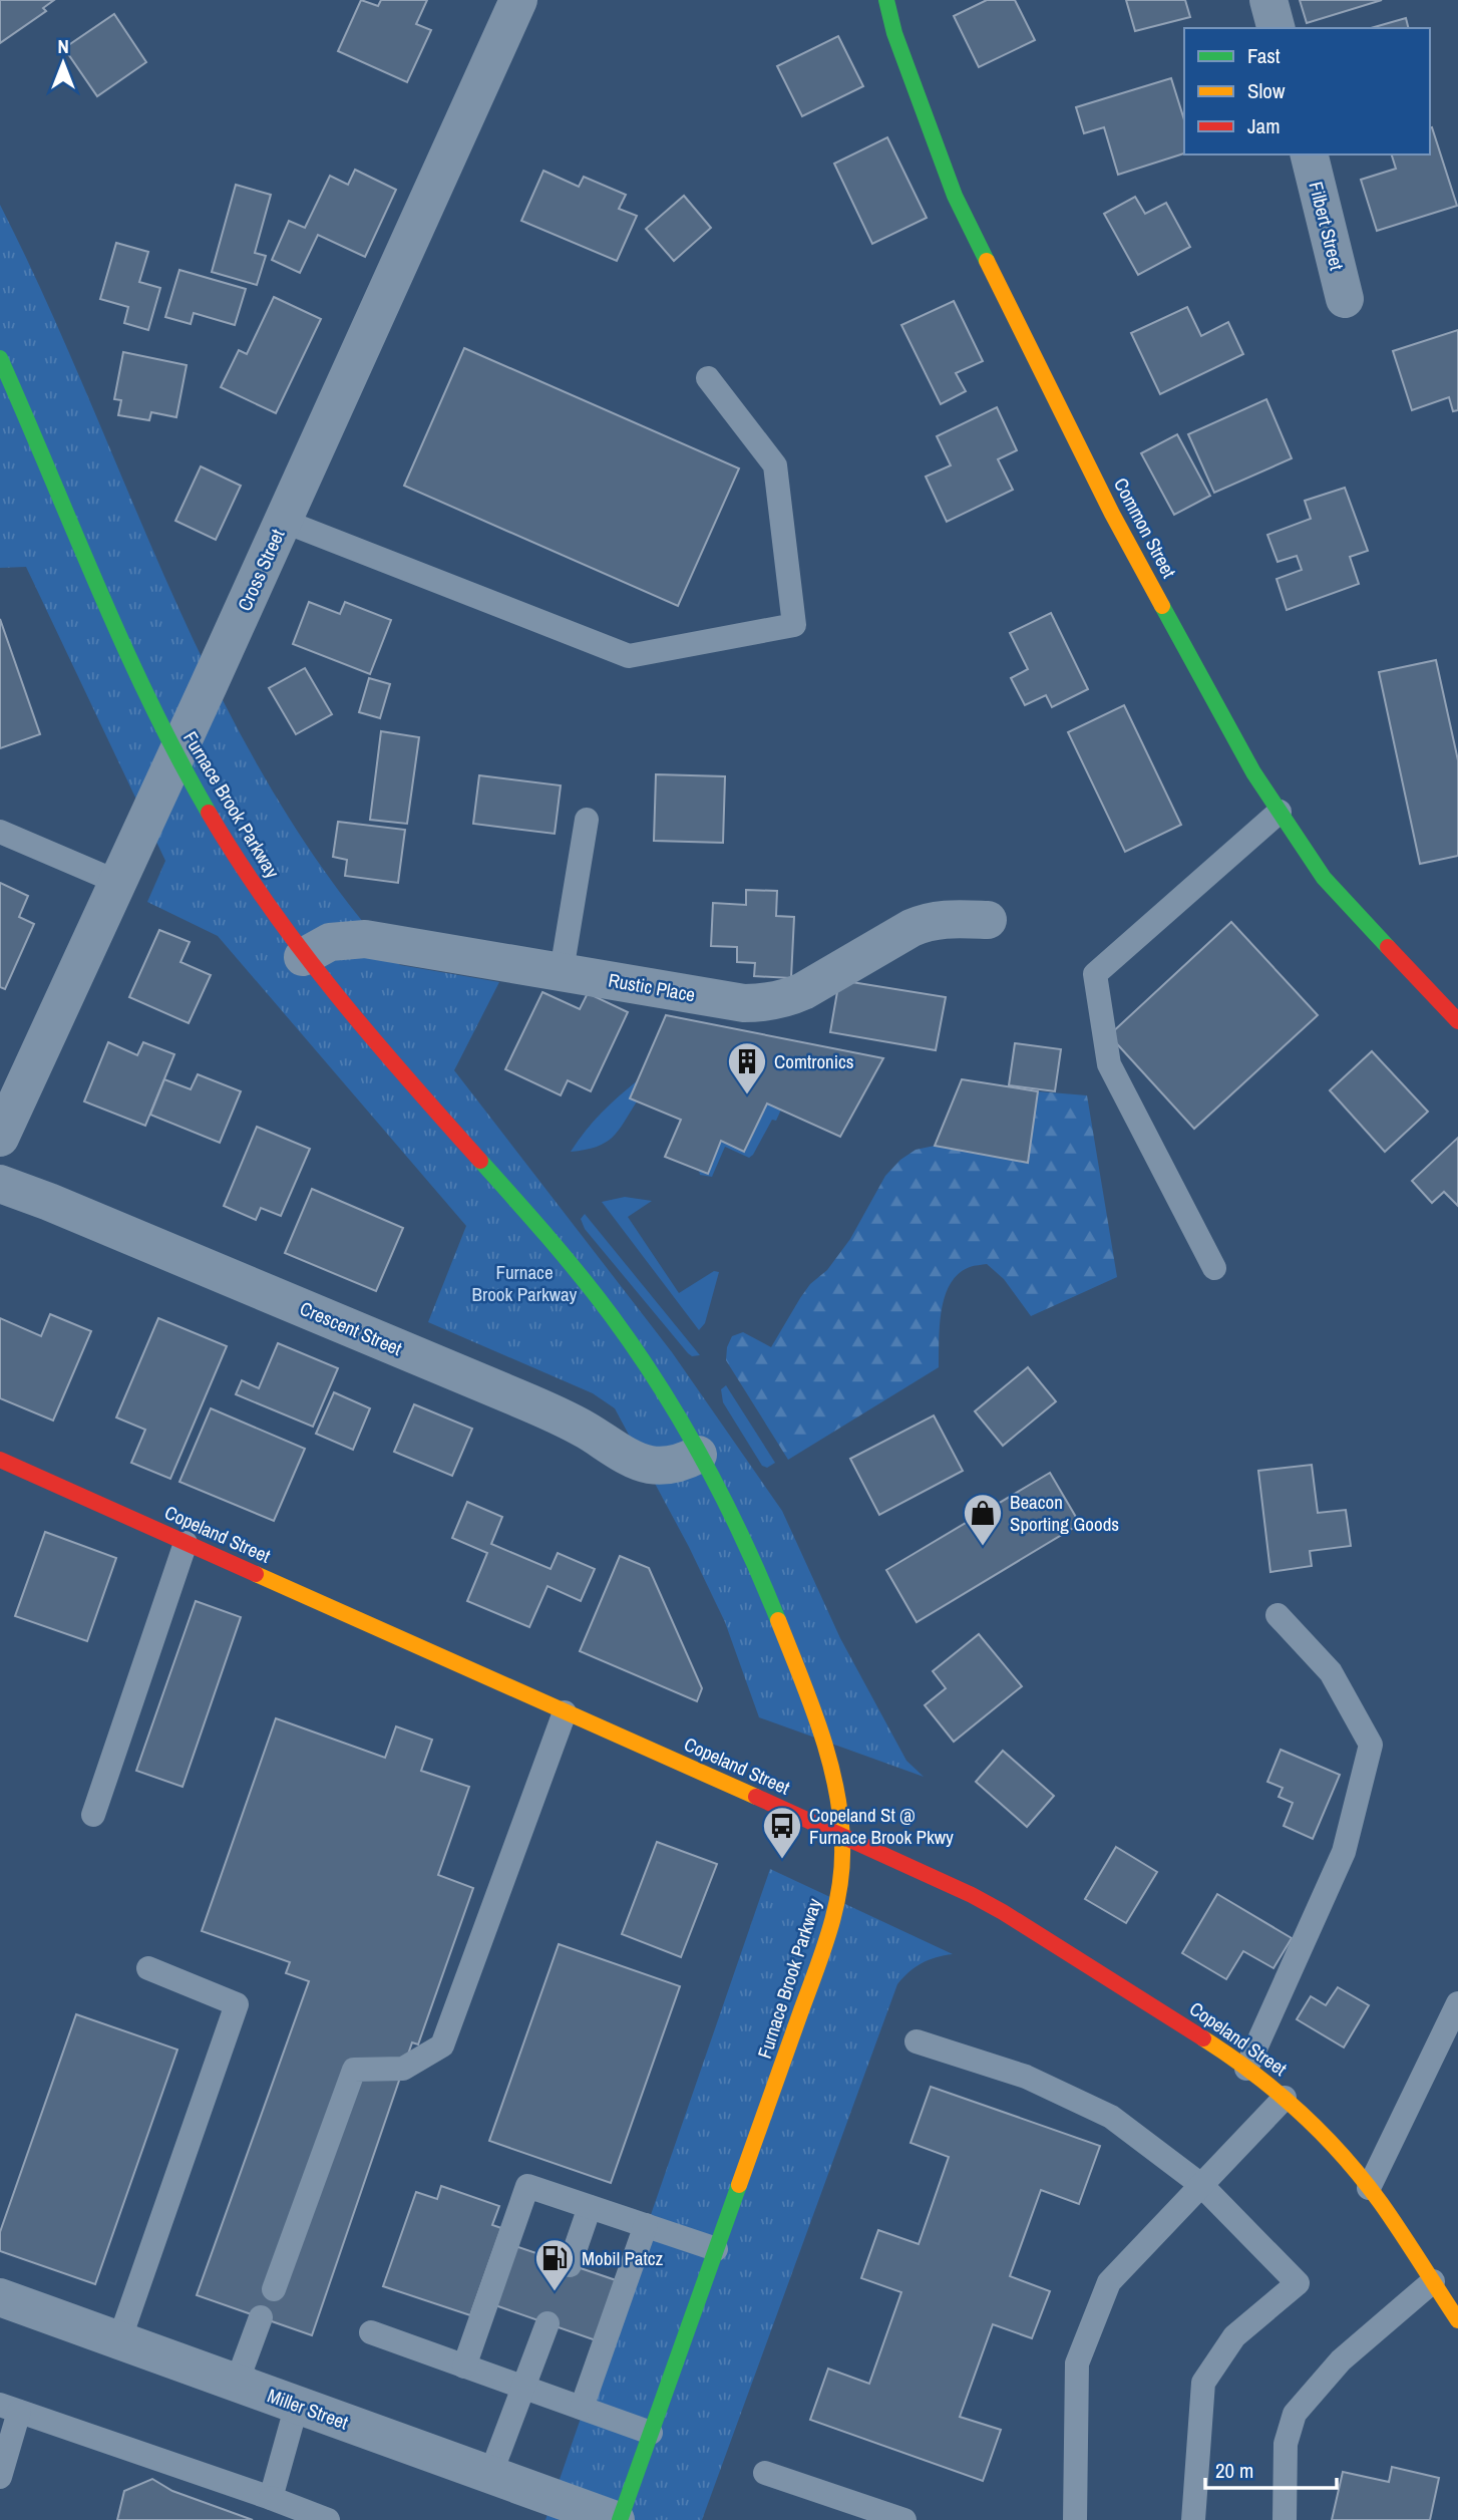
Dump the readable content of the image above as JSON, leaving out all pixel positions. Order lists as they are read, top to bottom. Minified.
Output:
{"streets":{"main road":["Common Street","Furnace Brook Parkway","Copeland Street"],"street":["Filbert Street","Cross Street","Rustic Place","Crescent Street","Miller Street"]},"crossings":[["Cross Street","Furnace Brook Parkway"],["Furnace Brook Parkway","Rustic Place"],["Furnace Brook Parkway","Crescent Street"],["Furnace Brook Parkway","Copeland Street"],["Furnace Brook Parkway","Miller Street"]],"parks":["Furnace Brook Parkway"],"places":{"building":["Comtronics"],"shop":["Beacon Sporting Goods"],"bus stop":["Copeland St @ Furnace Brook Pkwy"],"fuel station":["Mobil Patcz"]},"legend":["Fast","Slow","Jam"],"scale_bar":"20 m","north":"top"}
